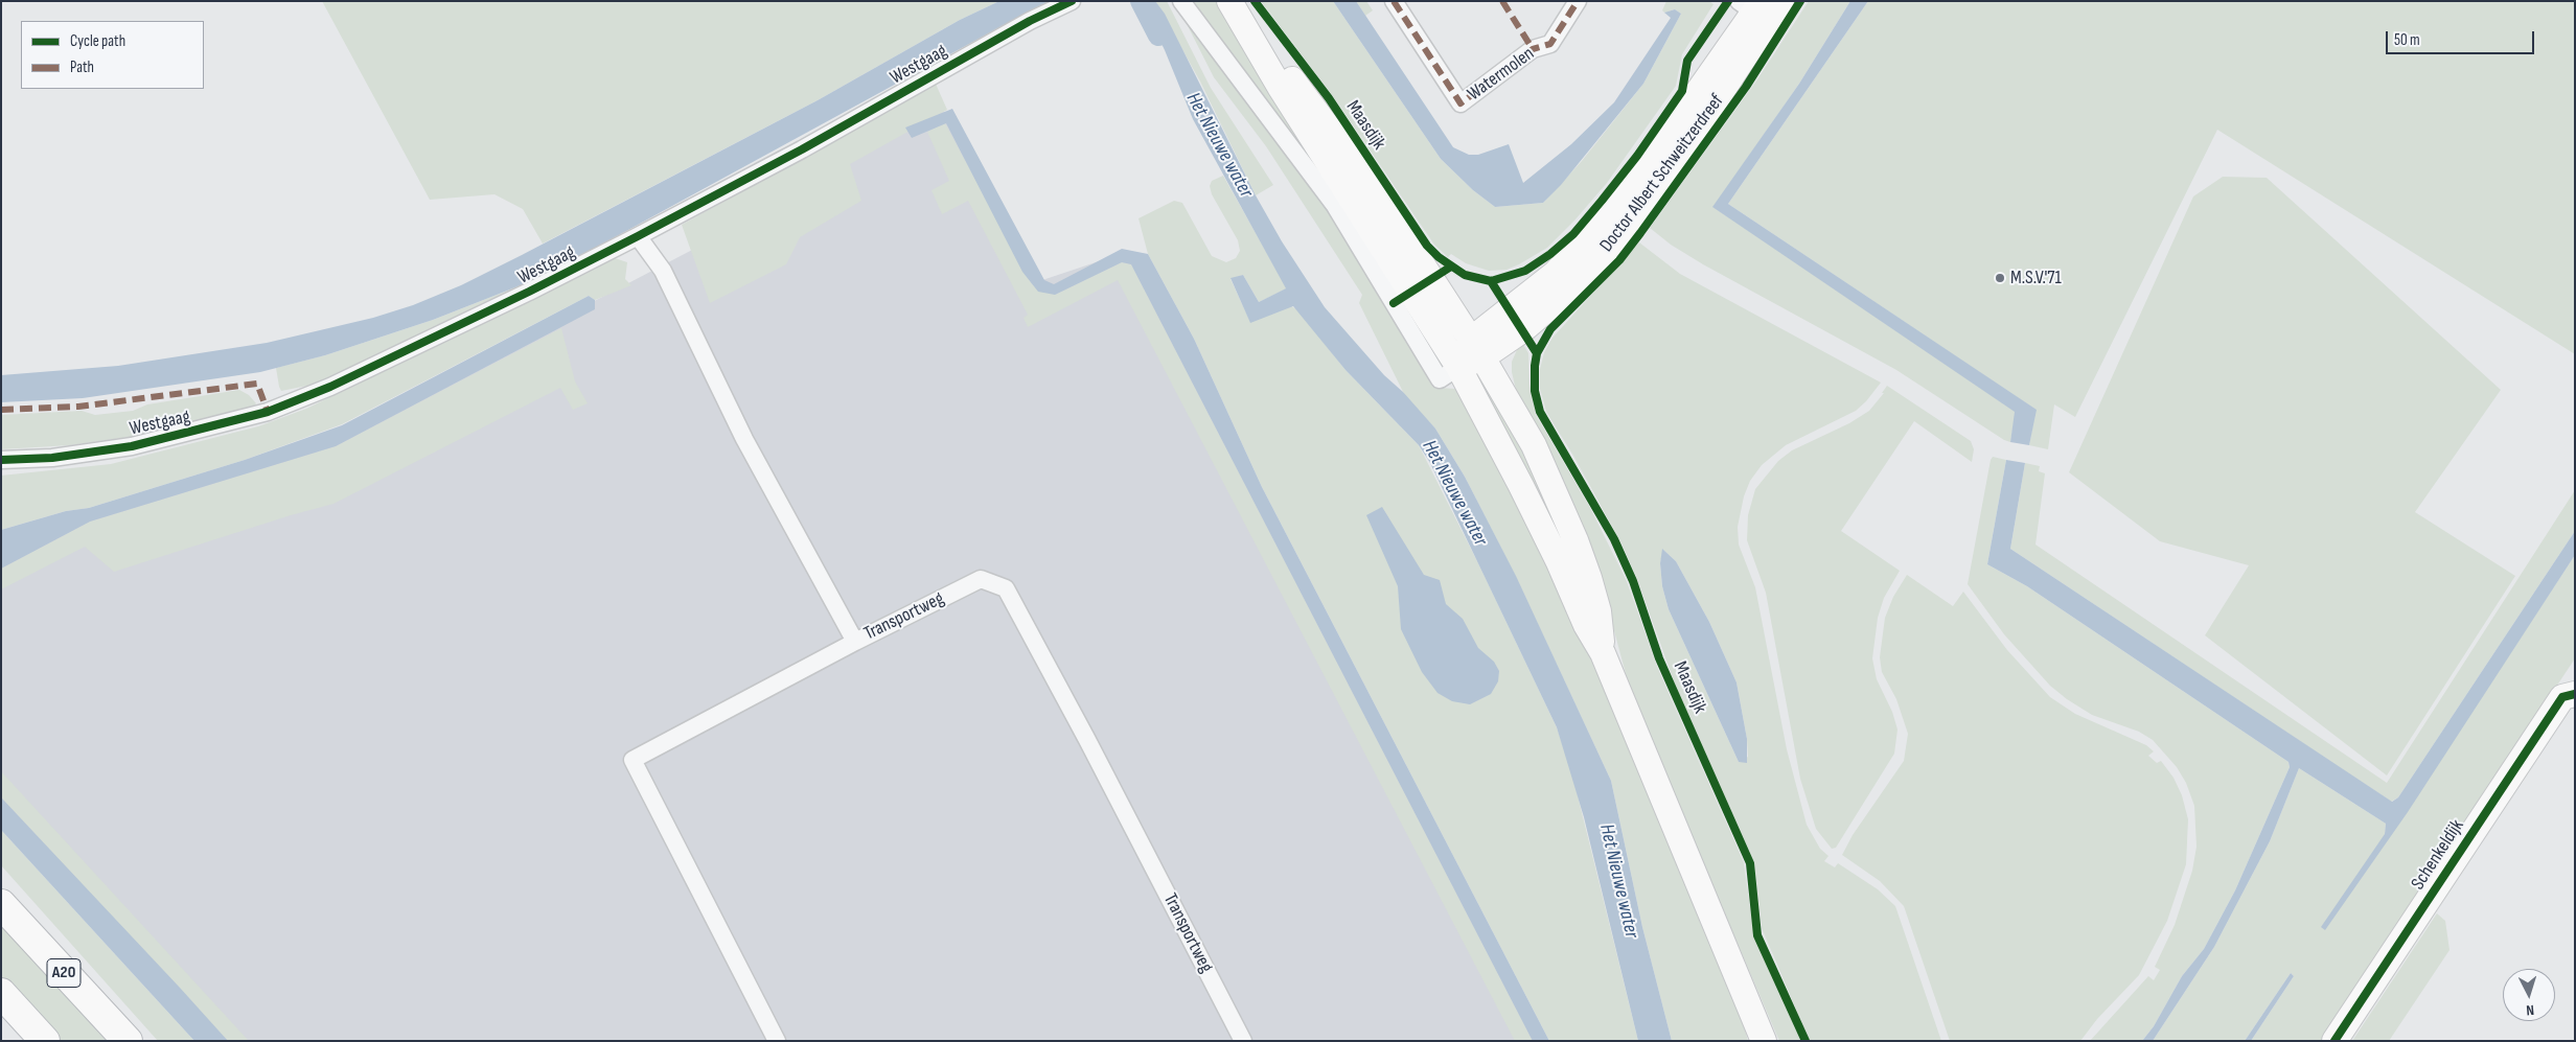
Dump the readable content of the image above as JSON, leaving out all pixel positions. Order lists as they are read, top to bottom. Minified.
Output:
{"streets":{"highway":["A20"],"main road":["Maasdijk","Doctor Albert Schweitzerdreef","Schenkeldijk"],"street":["Westgaag","Watermolen","Transportweg"]},"crossings":[["Maasdijk","Doctor Albert Schweitzerdreef"]],"water":["Het Nieuwe water"],"places":["M.S.V.'71"],"legend":["Cycle path","Path"],"scale_bar":"50 m","north":"bottom"}
